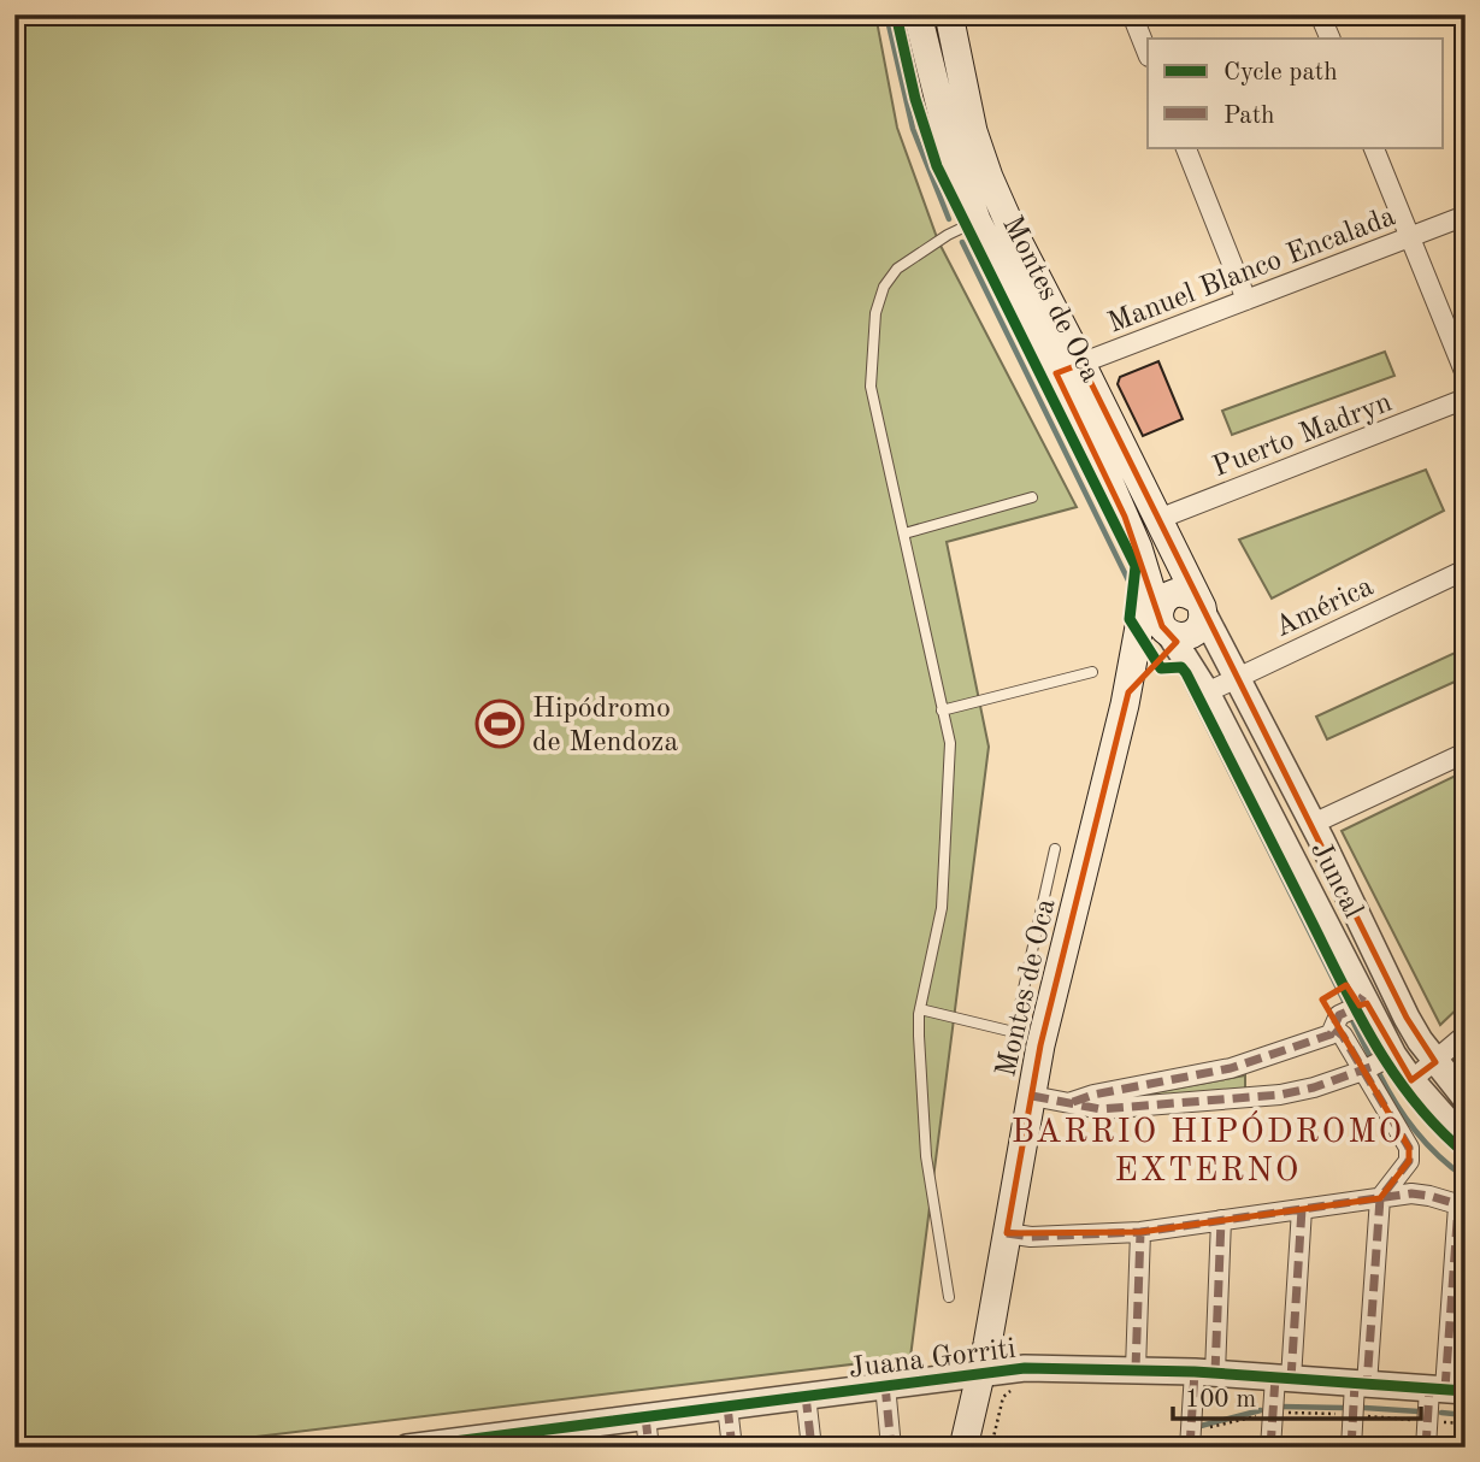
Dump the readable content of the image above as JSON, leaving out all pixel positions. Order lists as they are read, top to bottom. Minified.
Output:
{"streets":{"main road":["Montes de Oca"],"street":["Manuel Blanco Encalada","Puerto Madryn","América","Juncal","Juana Gorriti"]},"crossings":[["Manuel Blanco Encalada","Montes de Oca"],["Montes de Oca","Puerto Madryn"],["Montes de Oca","Juncal"],["Montes de Oca","Juana Gorriti"],["América","Juncal"]],"districts":["BARRIO HIPÓDROMO EXTERNO"],"places":{"sports":["Hipódromo de Mendoza"]},"legend":["Cycle path","Path"],"scale_bar":"100 m"}
